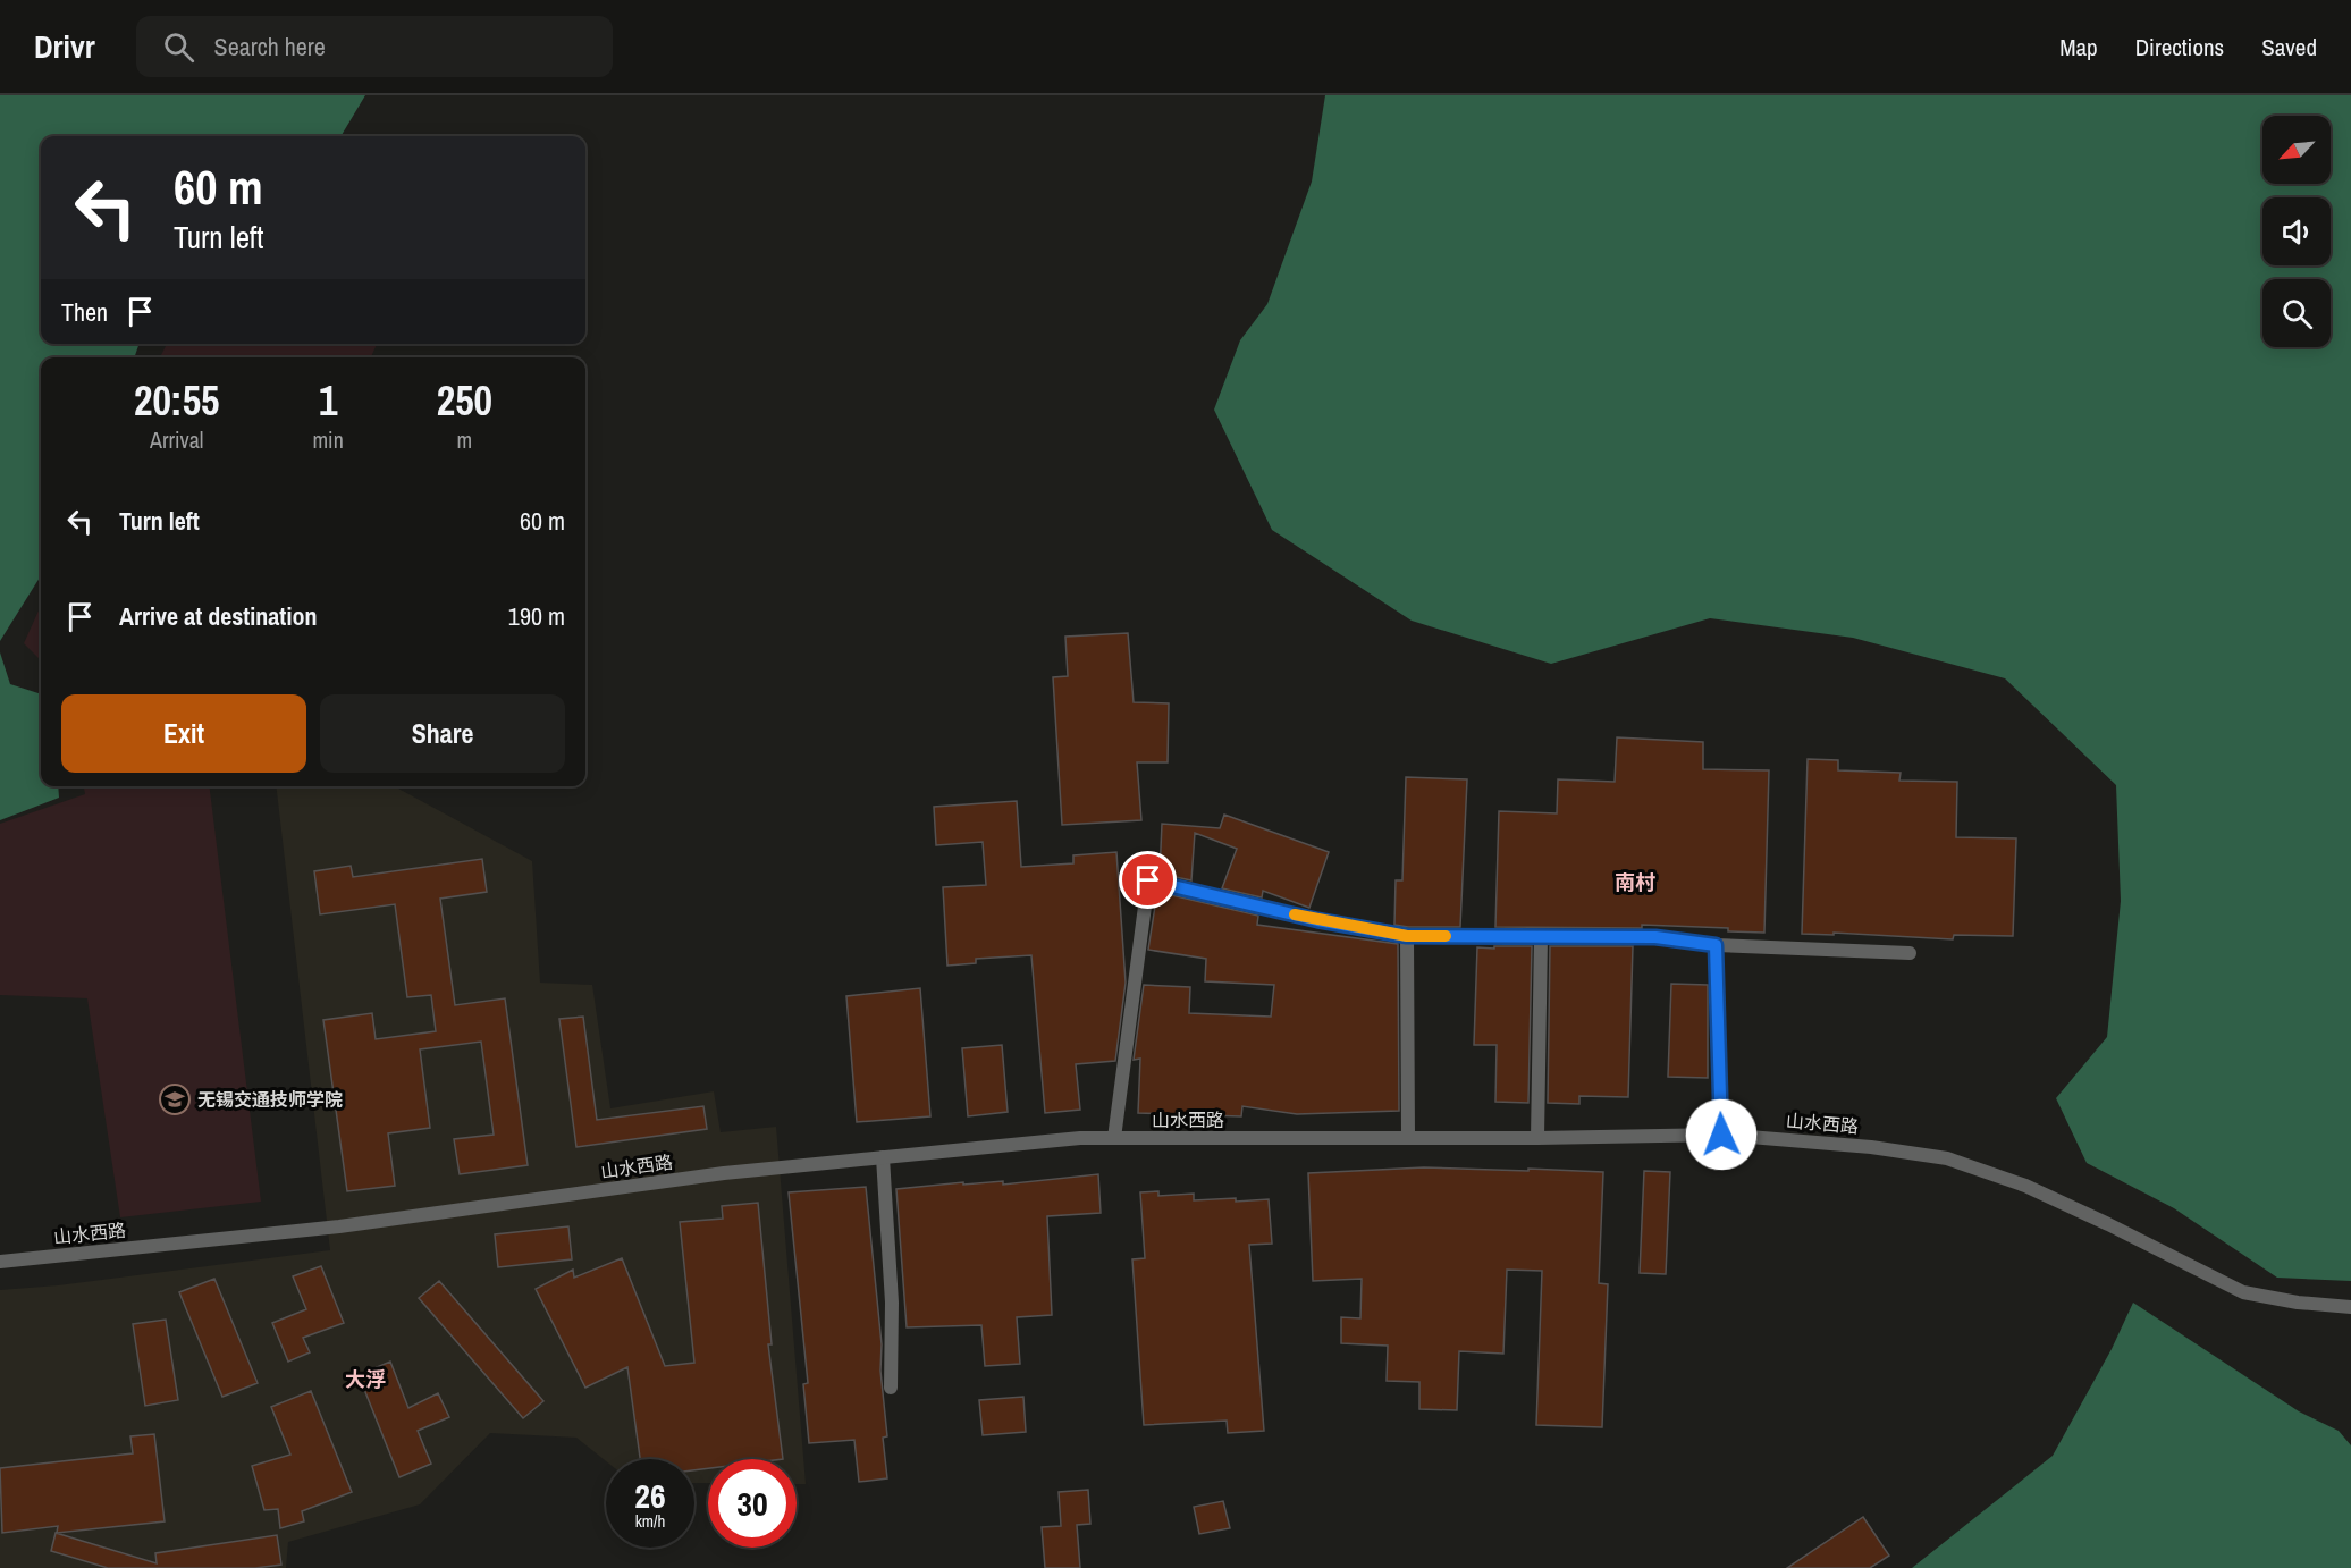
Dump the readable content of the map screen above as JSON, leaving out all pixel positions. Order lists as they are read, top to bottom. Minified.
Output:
{"streets":{"street":["山水西路"]},"districts":["南村","大浮"],"places":{"school or university":["无锡交通技师学院"]},"north":"bottom left","page":{"header":"Drivr","search":"Search here","nav":["Map","Directions","Saved"],"turn":["60 m","Turn left"],"then":"Then","eta":["20:55","Arrival","1","min","250","m"],"list":[{"name":"Turn left","value":"60 m"},{"name":"Arrive at destination","value":"190 m"}],"buttons":["Exit","Share"],"speed":"26 km/h","limit":"30"}}
